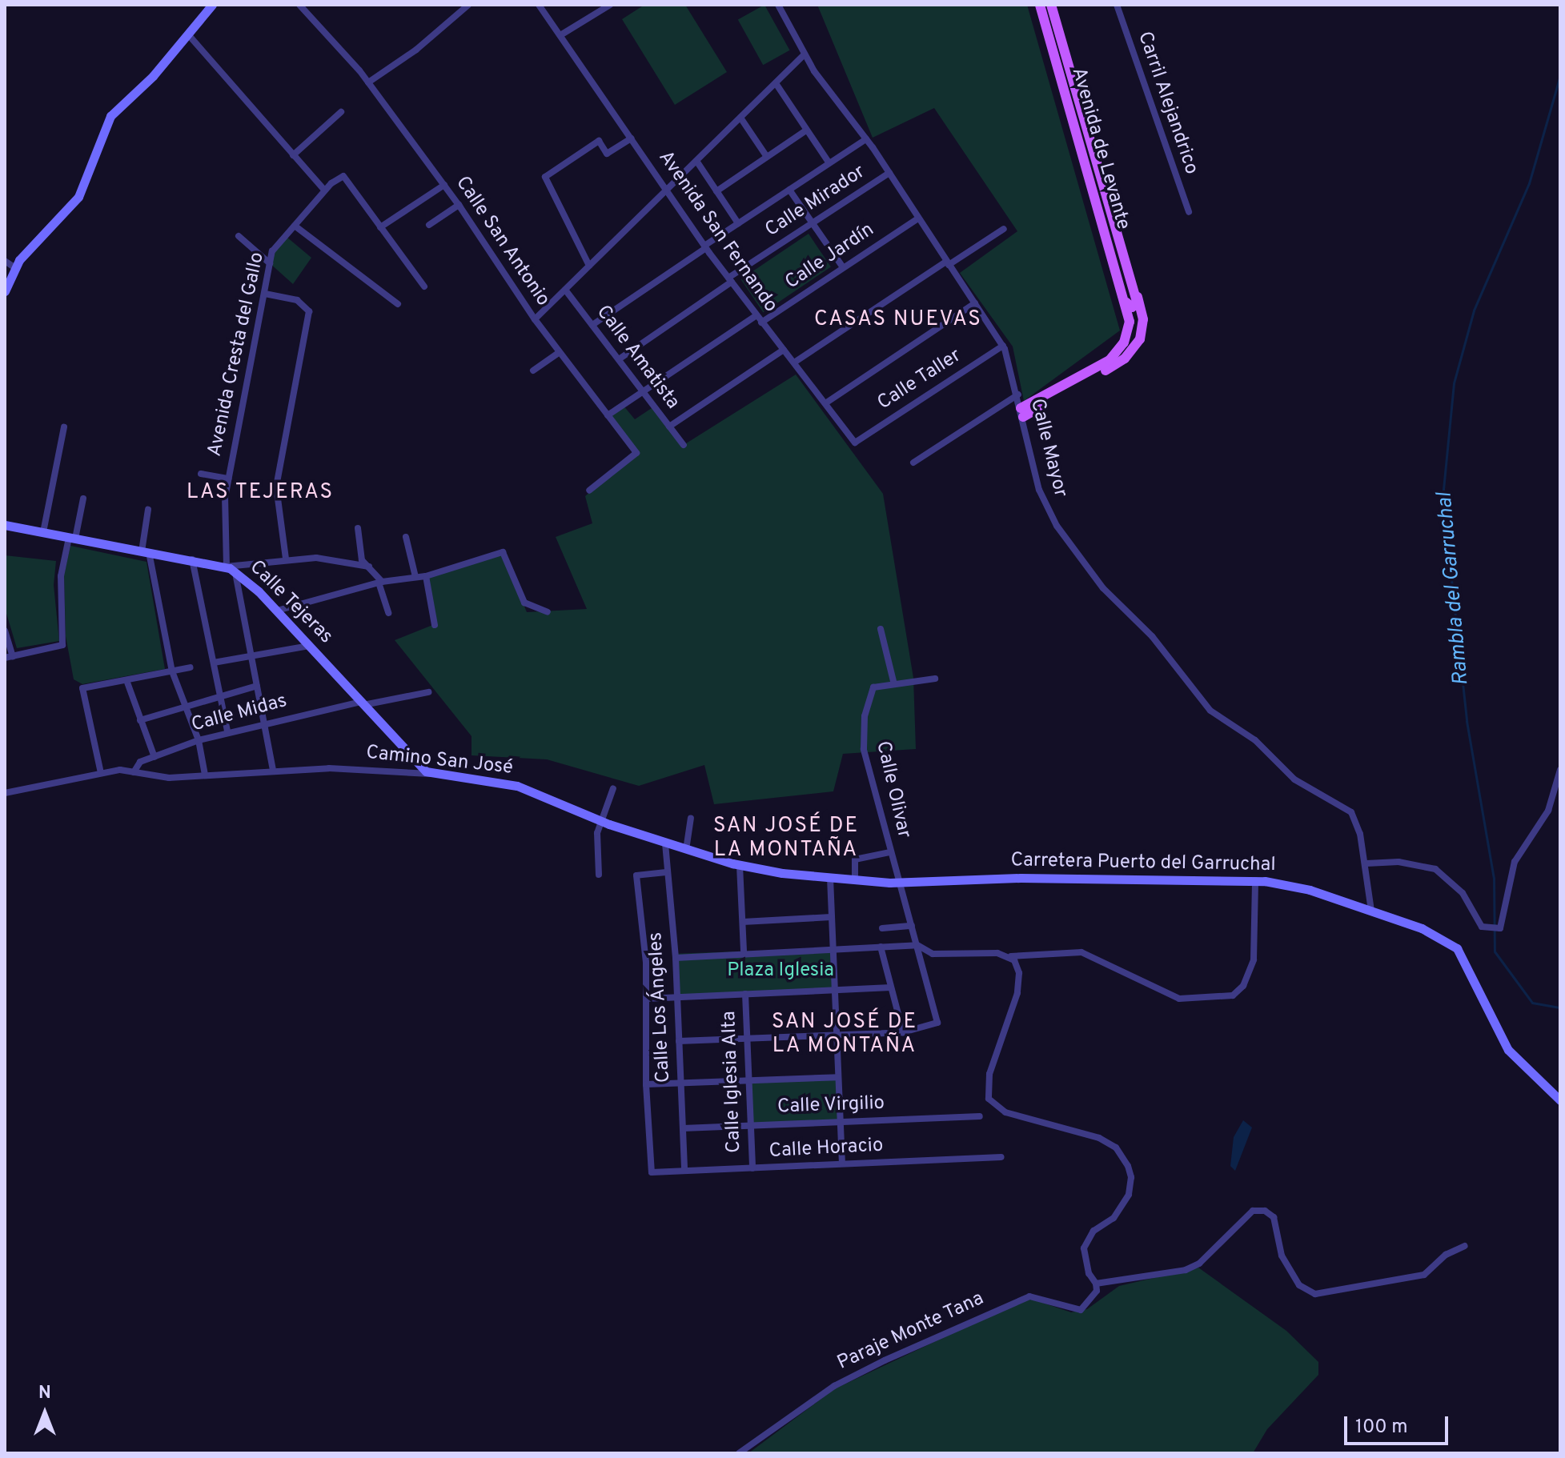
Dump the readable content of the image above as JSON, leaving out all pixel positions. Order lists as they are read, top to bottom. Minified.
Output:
{"streets":{"main road":["Avenida de Levante","Calle Tejeras","Camino San José","Carretera Puerto del Garruchal"],"street":["Carril Alejandrico","Calle Mirador","Avenida San Fernando","Calle San Antonio","Calle Jardín","Avenida Cresta del Gallo","Calle Amatista","Calle Taller","Calle Mayor","Calle Midas","Calle Olivar","Calle Los Ángeles","Calle Iglesia Alta","Calle Virgilio","Calle Horacio","Paraje Monte Tana"]},"crossings":[["Avenida de Levante","Calle Mayor"],["Calle Mirador","Avenida San Fernando"],["Calle Mirador","Calle Amatista"],["Calle Mirador","Calle Mayor"],["Avenida San Fernando","Calle Jardín"],["Avenida San Fernando","Calle Taller"],["Calle Jardín","Calle Mayor"],["Avenida Cresta del Gallo","Calle Tejeras"],["Avenida Cresta del Gallo","Calle Midas"],["Avenida Cresta del Gallo","Camino San José"],["Calle Taller","Calle Mayor"],["Calle Mayor","Carretera Puerto del Garruchal"],["Calle Tejeras","Calle Midas"],["Calle Tejeras","Camino San José"],["Calle Midas","Camino San José"],["Camino San José","Calle Olivar"],["Camino San José","Carretera Puerto del Garruchal"],["Camino San José","Calle Los Ángeles"],["Calle Olivar","Carretera Puerto del Garruchal"],["Calle Los Ángeles","Calle Virgilio"],["Calle Los Ángeles","Calle Horacio"],["Calle Iglesia Alta","Calle Virgilio"],["Calle Iglesia Alta","Calle Horacio"]],"districts":["CASAS NUEVAS","LAS TEJERAS","SAN JOSÉ DE LA MONTAÑA","SAN JOSÉ DE LA MONTAÑA"],"water":["Rambla del Garruchal"],"parks":["Plaza Iglesia"],"scale_bar":"100 m","north":"top"}
